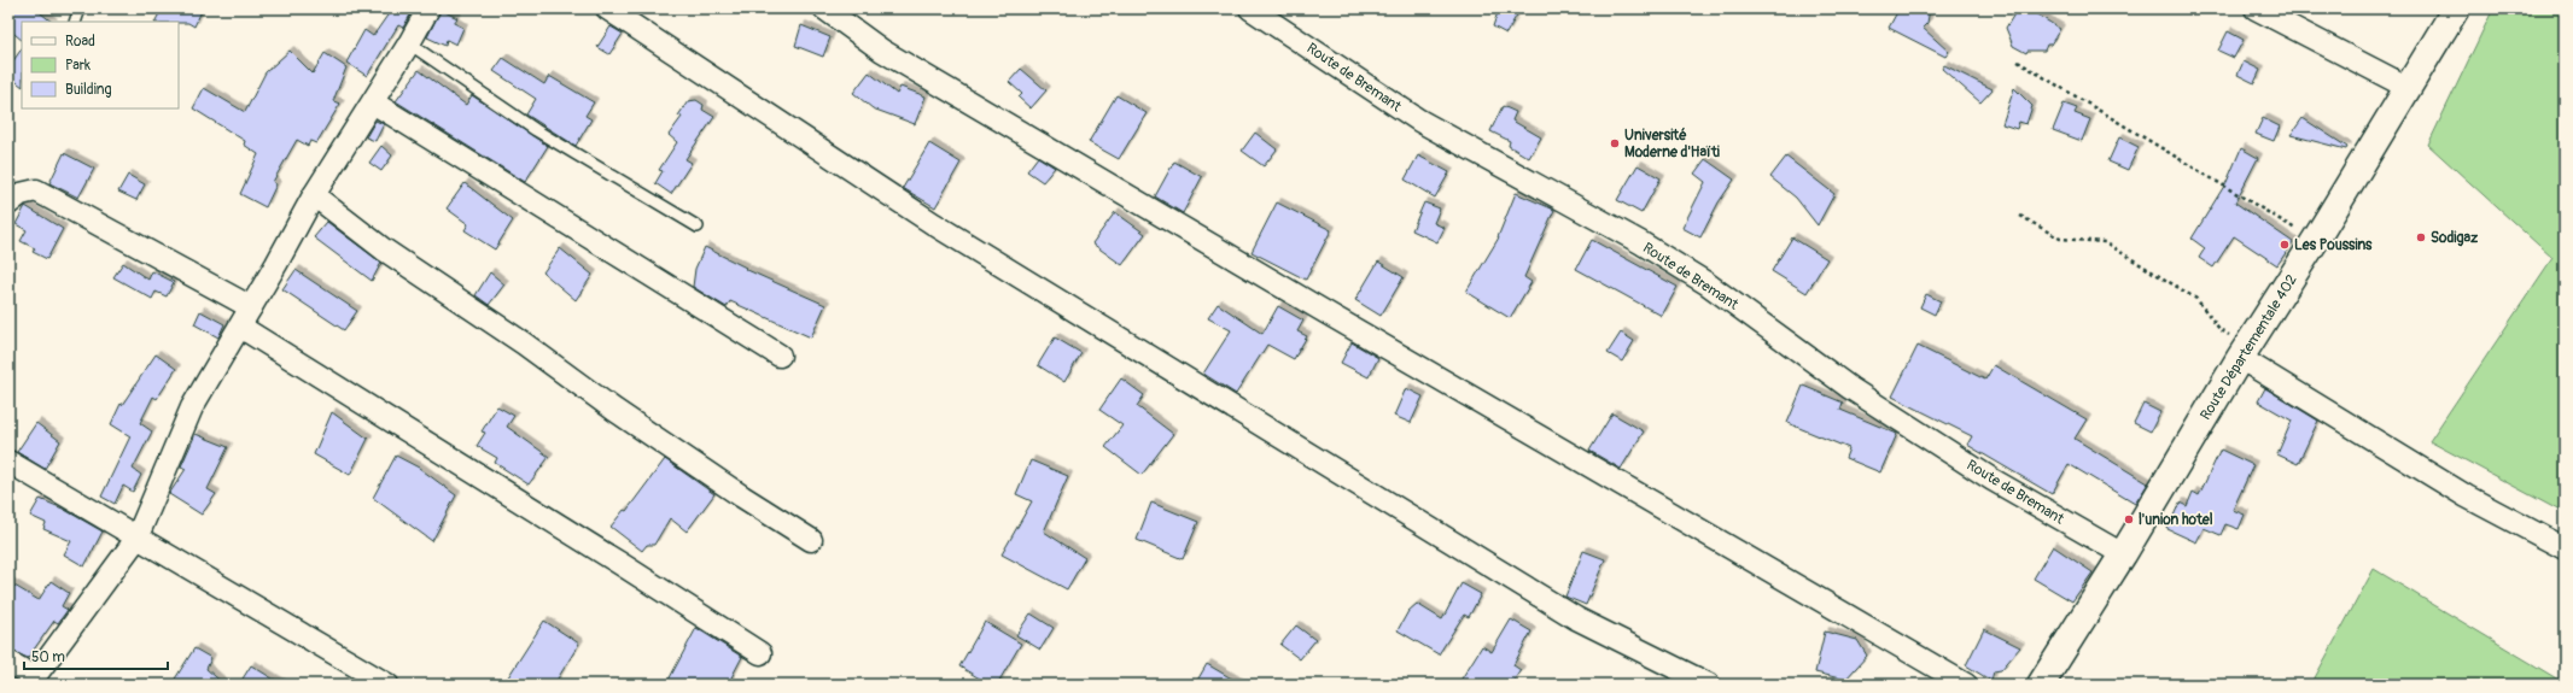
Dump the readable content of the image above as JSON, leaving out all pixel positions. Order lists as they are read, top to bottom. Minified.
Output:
{"streets":{"main road":["Route Départementale 402"],"street":["Route de Bremant"]},"crossings":[["Route de Bremant","Route Départementale 402"]],"places":["Université Moderne d'Haïti","Sodigaz","Les Poussins","l'union hotel"],"legend":["Road","Park","Building"],"scale_bar":"50 m"}
